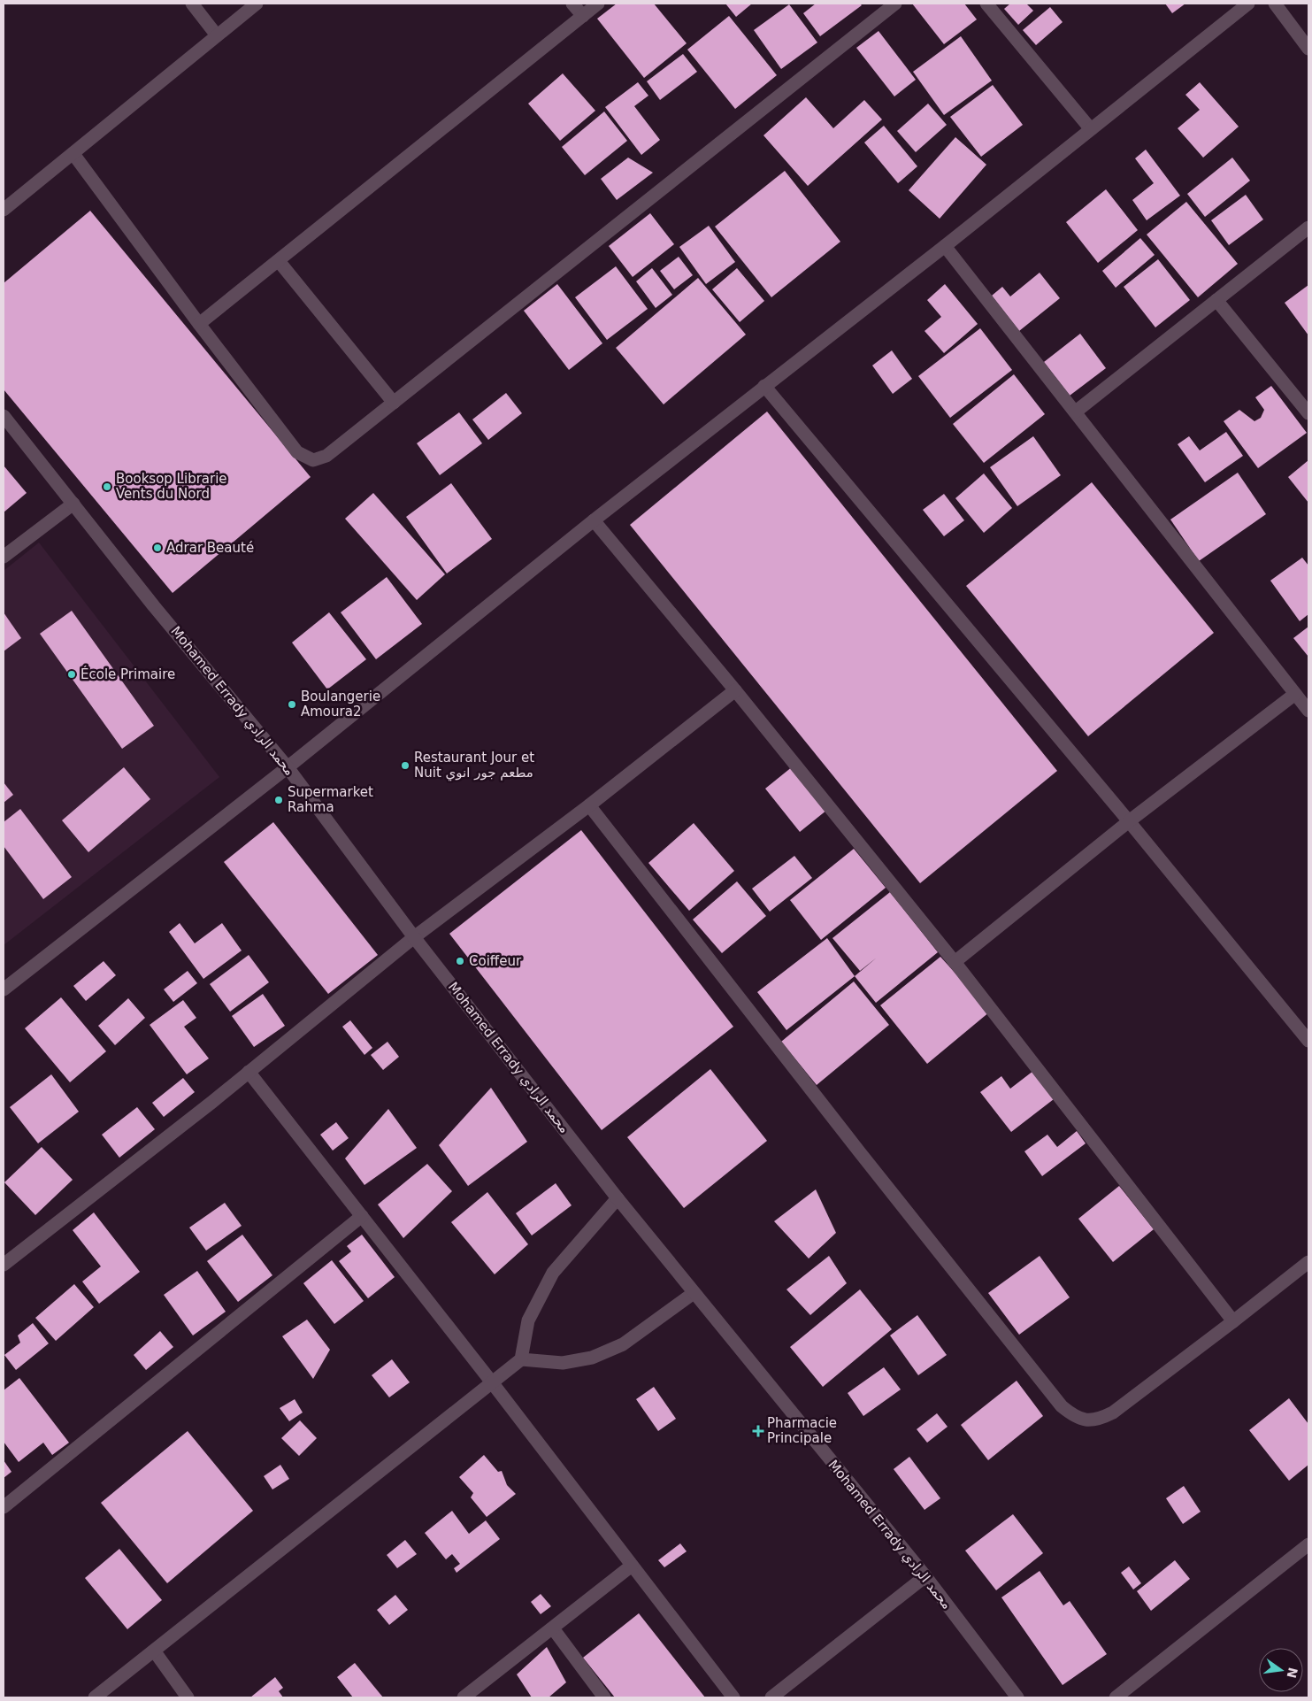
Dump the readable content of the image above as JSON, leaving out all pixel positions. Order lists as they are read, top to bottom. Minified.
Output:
{"streets":{"street":["Mohamed Errady محمد الرادي"]},"places":{"other":["Booksop Librarie Vents du Nord","Adrar Beauté","École Primaire","Boulangerie Amoura2","Restaurant Jour et Nuit مطعم جور انوي","Supermarket Rahma","Coiffeur"],"health":["Pharmacie Principale"]},"north":"right"}
